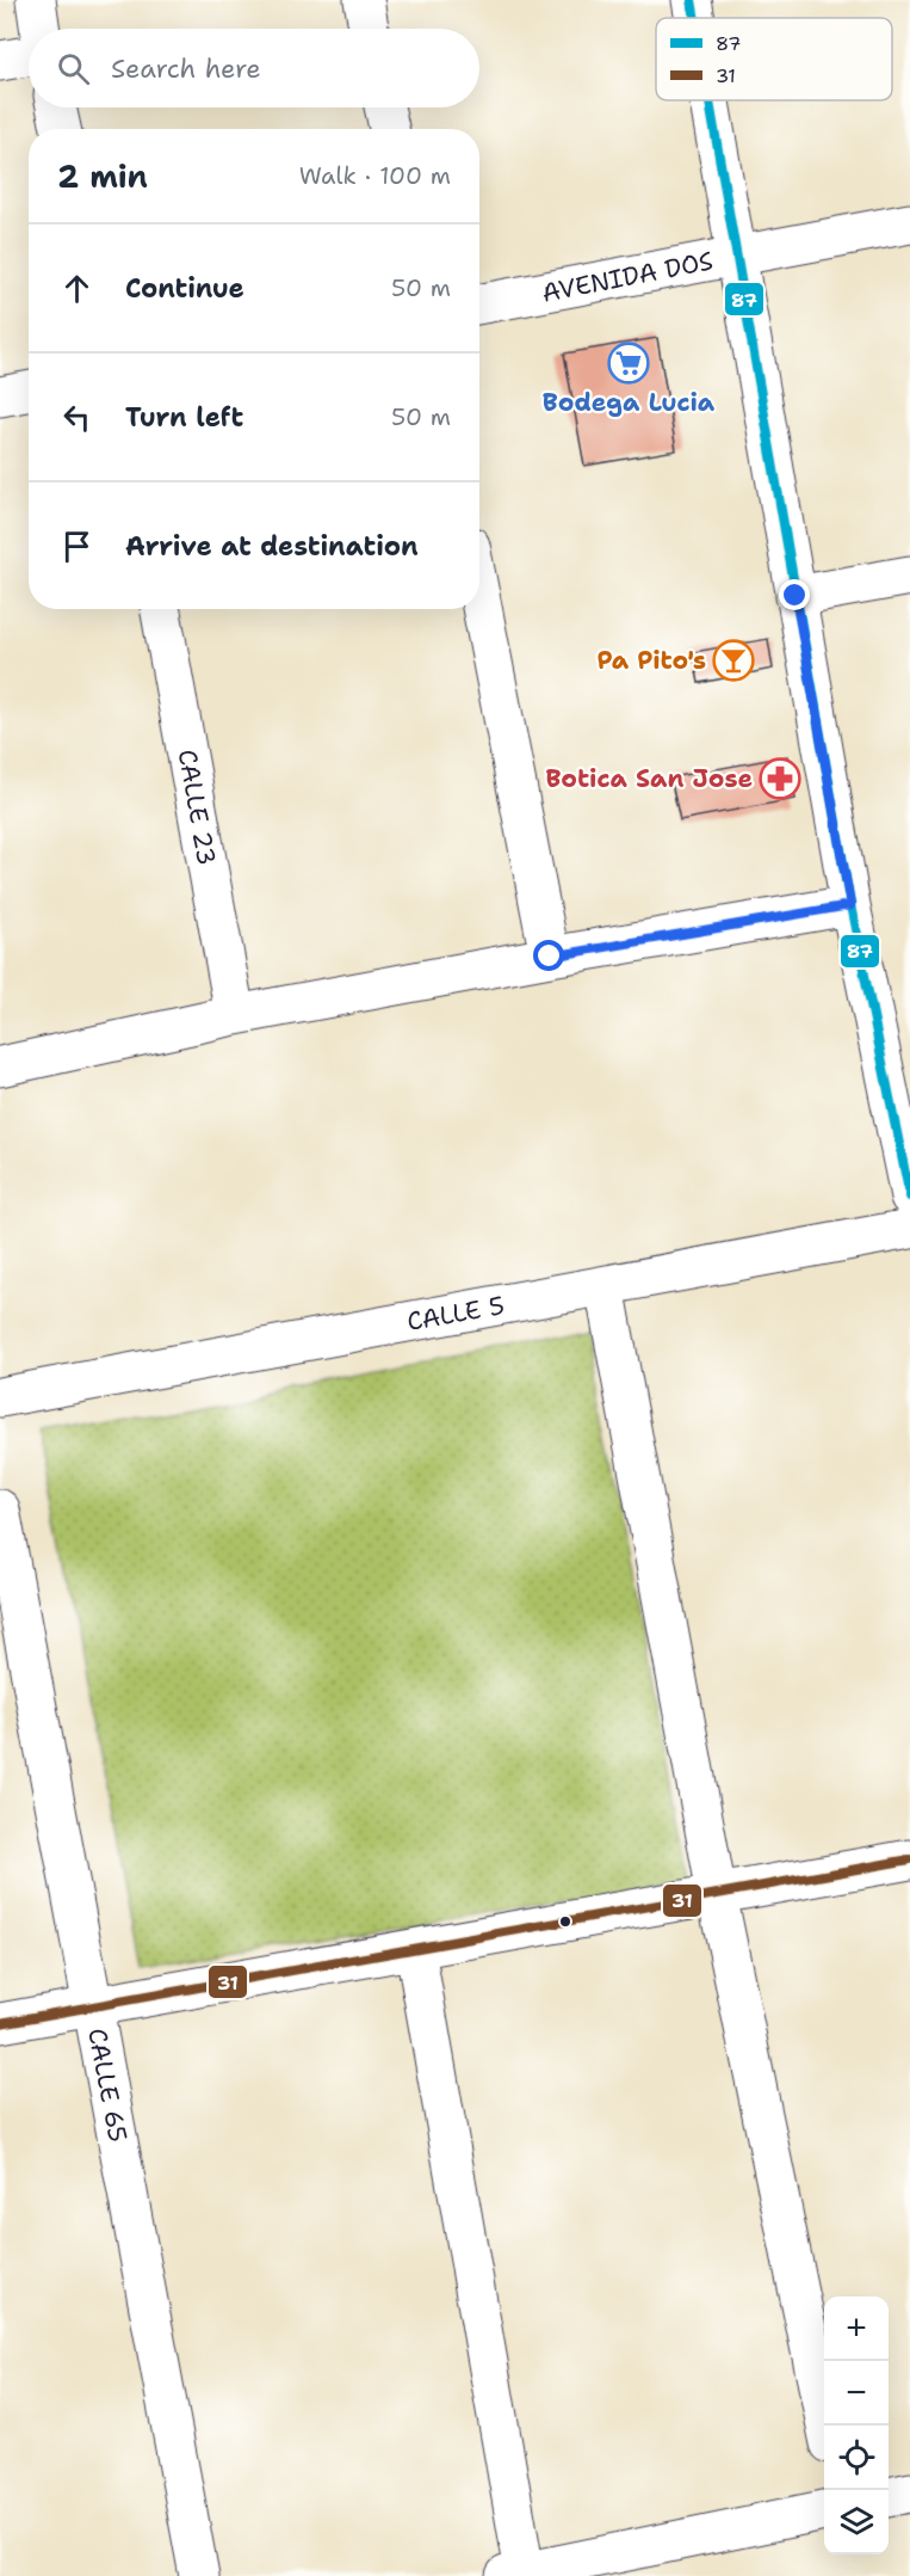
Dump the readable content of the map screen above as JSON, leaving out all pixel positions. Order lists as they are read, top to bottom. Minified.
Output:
{"streets":{"street":["AVENIDA DOS","CALLE 23","CALLE 5","CALLE 65"]},"places":{"supermarket":["Bodega Lucia"],"bar":["Pa Pito's"],"pharmacy":["Botica San Jose"]},"lines":["transit line 87","transit line 31"],"legend":["87","31"],"page":{"search":"Search here","heading":["2 min","Walk · 100 m"],"list":[["Continue","50 m"],["Turn left","50 m"],"Arrive at destination"],"map_buttons":["+","−"]}}
